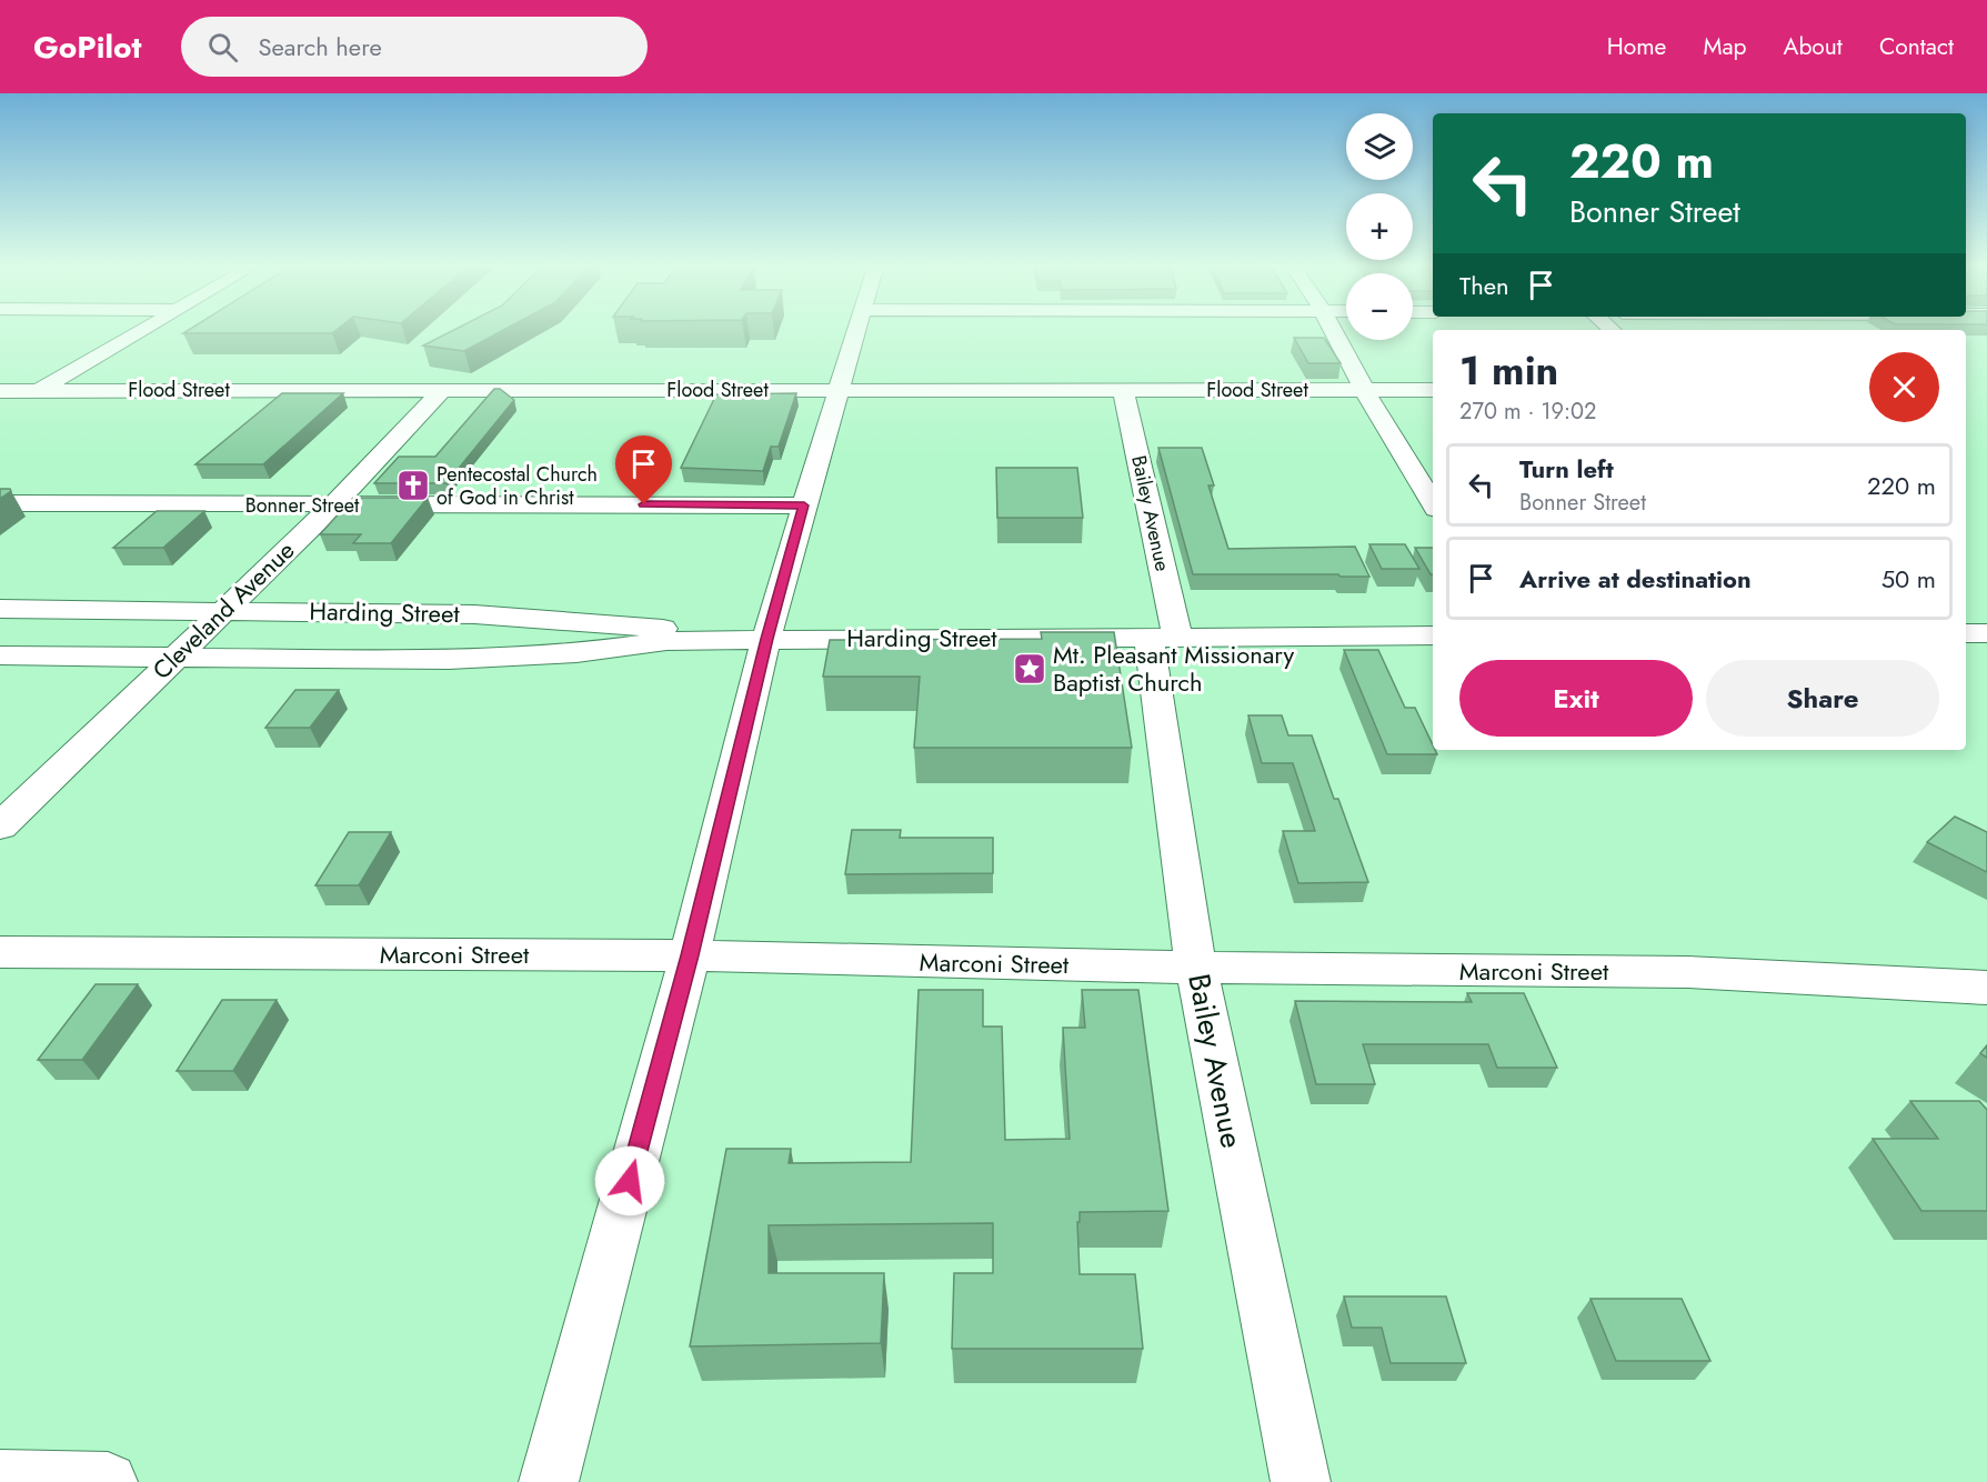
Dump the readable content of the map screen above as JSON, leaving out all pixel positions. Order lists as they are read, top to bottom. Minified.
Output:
{"streets":{"street":["Flood Street","Bonner Street","Bailey Avenue","Cleveland Avenue","Harding Street","Marconi Street"]},"crossings":[["Flood Street","Bailey Avenue"],["Flood Street","Cleveland Avenue"],["Bonner Street","Cleveland Avenue"],["Bailey Avenue","Harding Street"],["Bailey Avenue","Marconi Street"],["Cleveland Avenue","Harding Street"]],"places":{"church":["Pentecostal Church of God in Christ"],"place":["Mt. Pleasant Missionary Baptist Church"]},"page":{"header":"GoPilot","search":"Search here","nav":["Home","Map","About","Contact"],"map_buttons":["+","−"],"turn":["220 m","Bonner Street"],"then":"Then","heading":["1 min","270 m · 19:02"],"list":[{"name":"Turn left","note":"Bonner Street","value":"220 m"},{"name":"Arrive at destination","value":"50 m"}],"buttons":["Exit","Share"]}}
